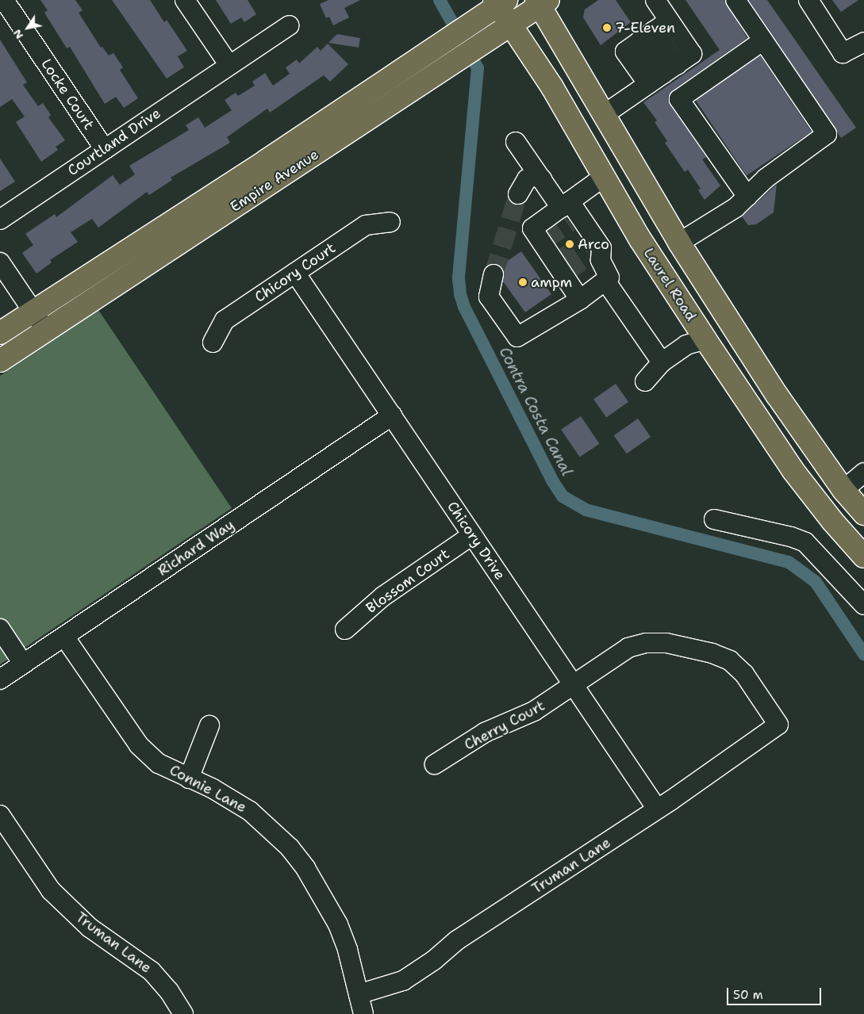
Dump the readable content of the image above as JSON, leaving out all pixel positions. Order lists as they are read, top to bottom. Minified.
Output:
{"streets":{"main road":["Empire Avenue","Laurel Road"],"street":["Locke Court","Courtland Drive","Chicory Court","Chicory Drive","Richard Way","Blossom Court","Cherry Court","Connie Lane","Truman Lane"]},"crossings":[["Locke Court","Courtland Drive"],["Empire Avenue","Laurel Road"],["Chicory Court","Chicory Drive"],["Chicory Drive","Richard Way"],["Chicory Drive","Blossom Court"],["Chicory Drive","Cherry Court"],["Chicory Drive","Truman Lane"],["Richard Way","Connie Lane"],["Cherry Court","Truman Lane"],["Connie Lane","Truman Lane"]],"water":["Contra Costa Canal"],"places":["7-Eleven","Arco","ampm"],"scale_bar":"50 m","north":"bottom left"}
